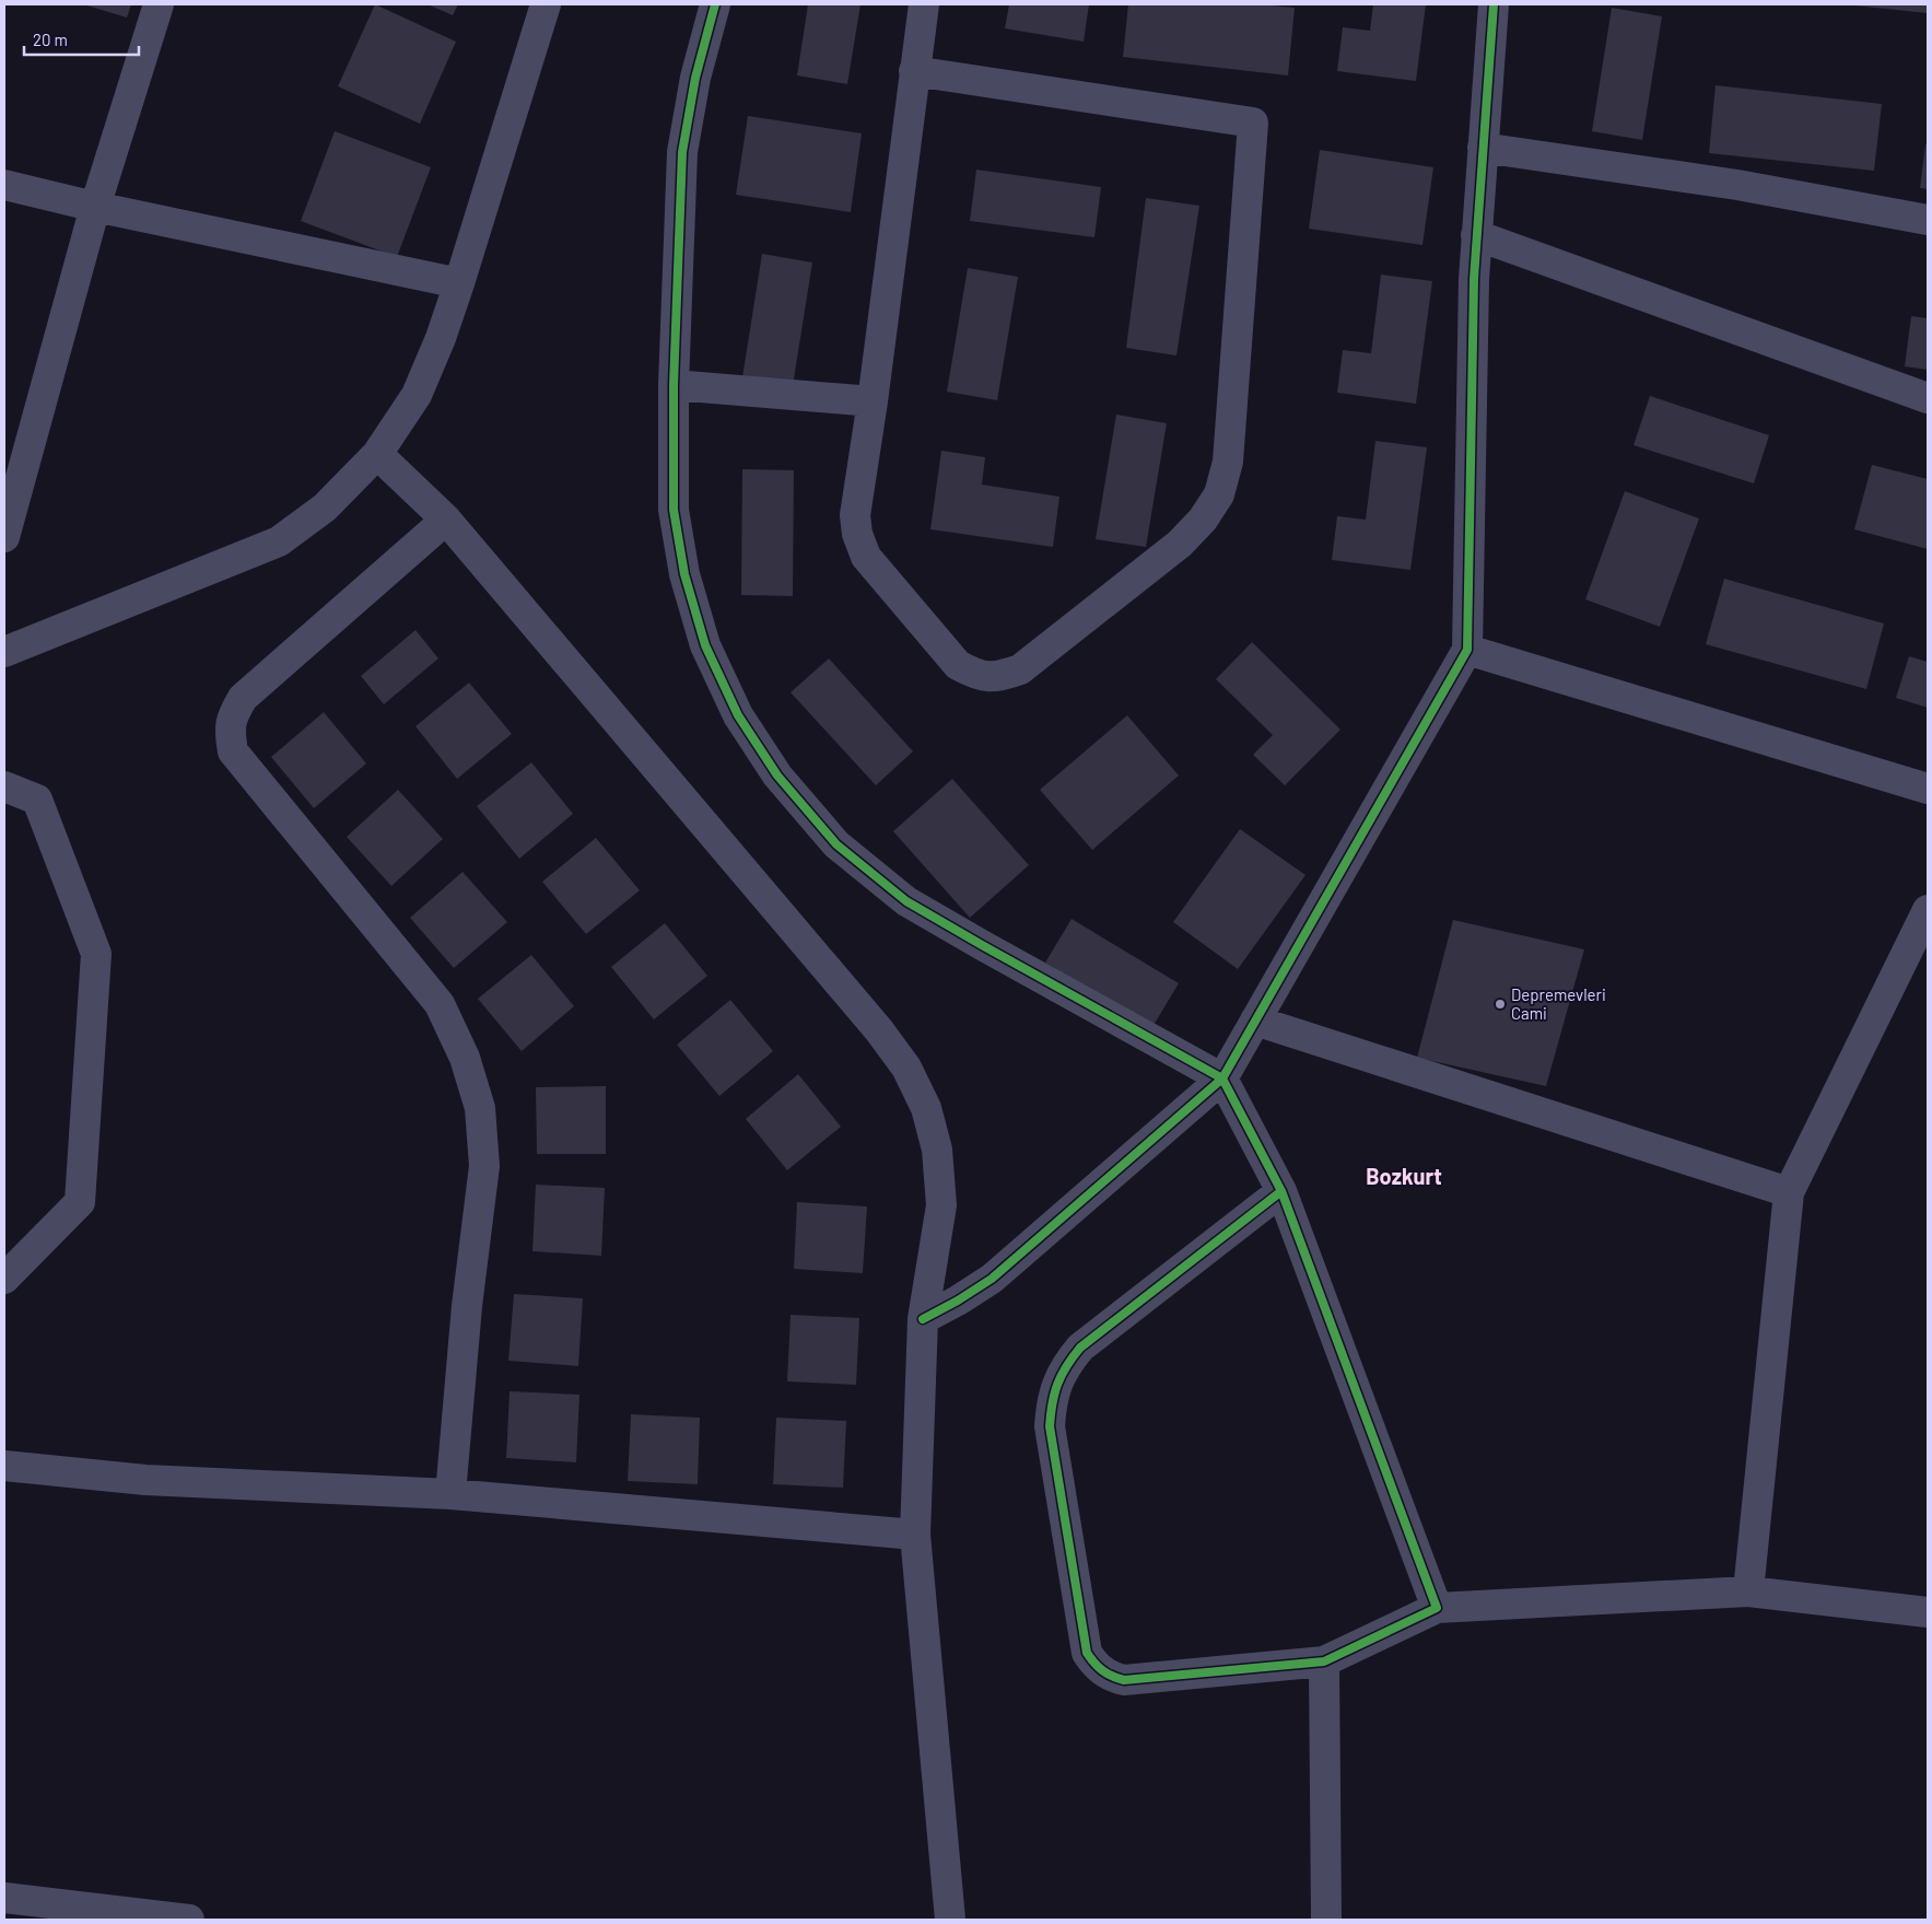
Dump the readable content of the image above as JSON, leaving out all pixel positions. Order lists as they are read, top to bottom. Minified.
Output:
{"districts":["Bozkurt"],"places":["Depremevleri Cami"],"scale_bar":"20 m"}
